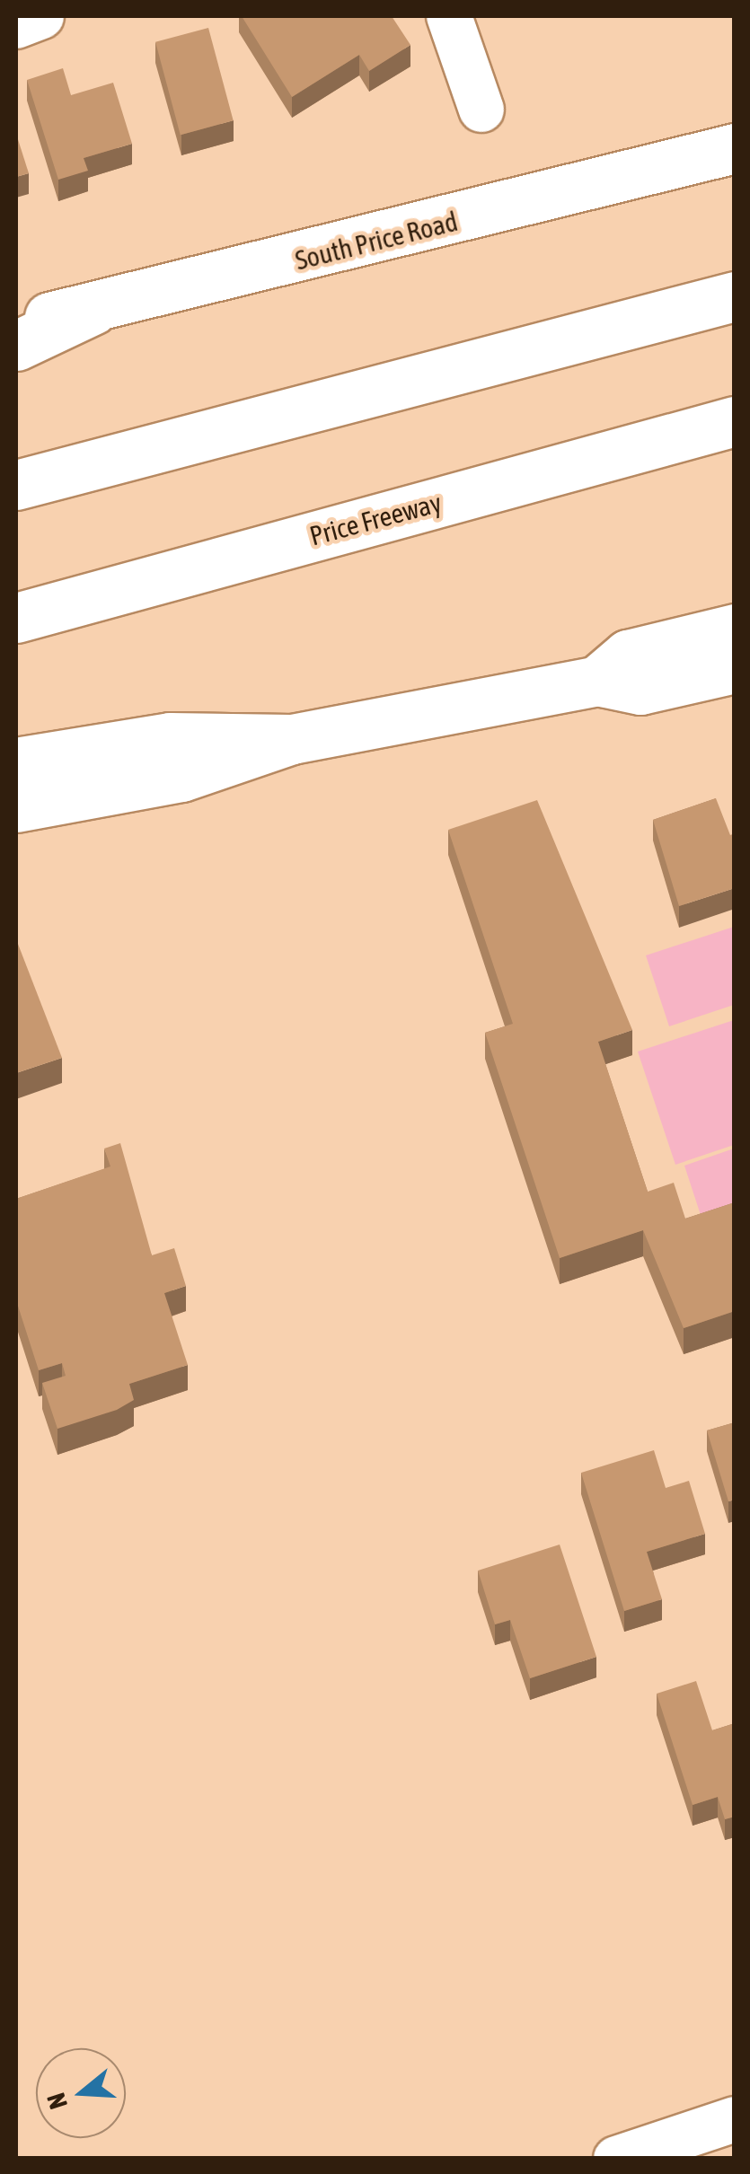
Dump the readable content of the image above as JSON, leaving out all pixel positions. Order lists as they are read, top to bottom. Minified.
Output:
{"streets":{"main road":["South Price Road","Price Freeway"]},"north":"left"}
